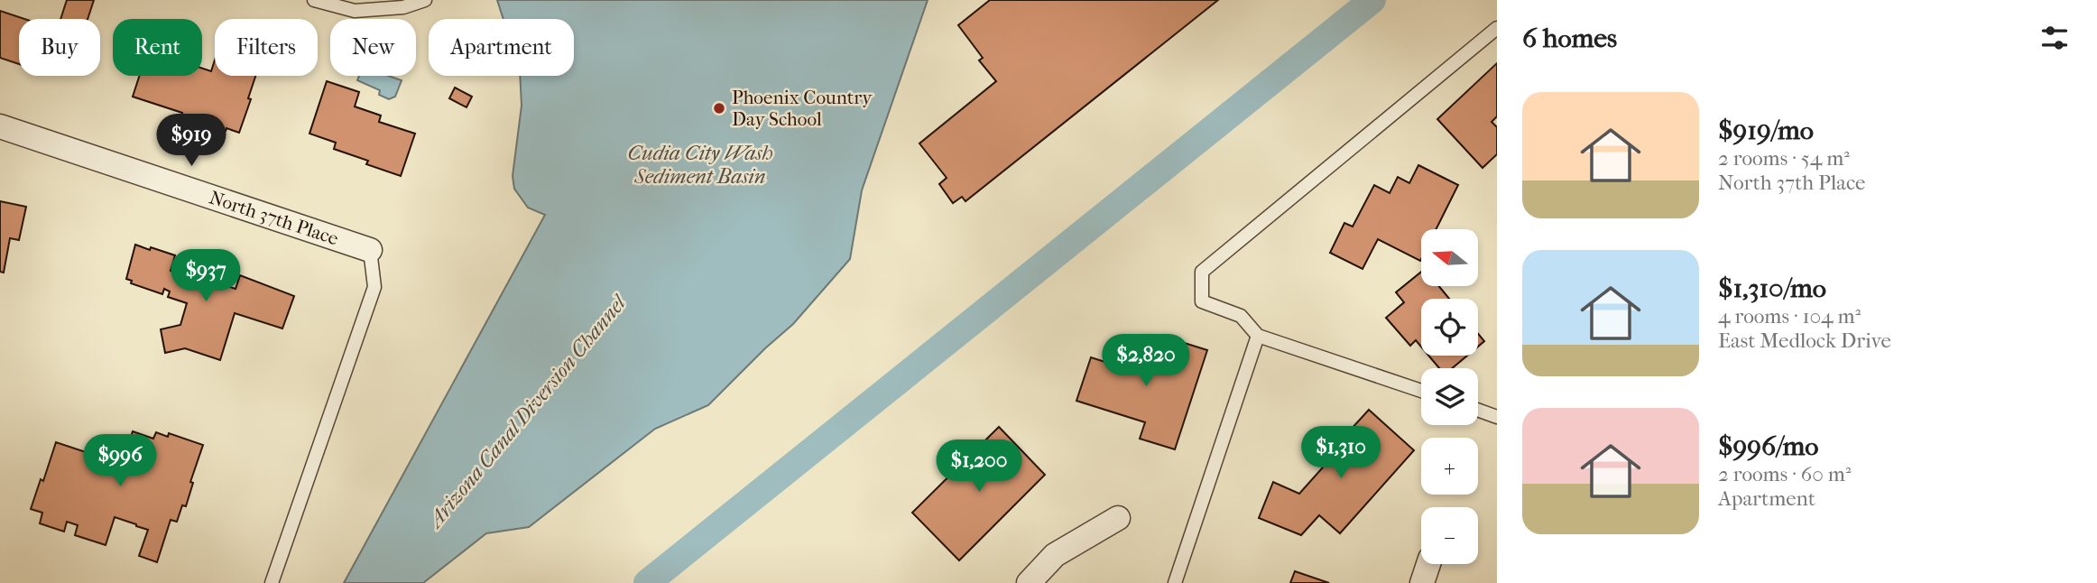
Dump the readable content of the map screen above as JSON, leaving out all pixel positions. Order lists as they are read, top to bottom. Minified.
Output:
{"streets":{"street":["North 37th Place"]},"water":["Cudia City Wash Sediment Basin","Arizona Canal Diversion Channel"],"places":["Phoenix Country Day School"],"north":"left","page":{"heading":"6 homes","chip":["Buy","Rent","Filters","New","Apartment"],"list":[{"name":"$919/mo","note":"2 rooms · 54 m² · North 37th Place"},{"name":"$1,310/mo","note":"4 rooms · 104 m² · East Medlock Drive"},{"name":"$996/mo","note":"2 rooms · 60 m² · Apartment"}],"price":["$919","$937","$2,820","$1,310","$996","$1,200"],"map_buttons":["+","−"]}}
